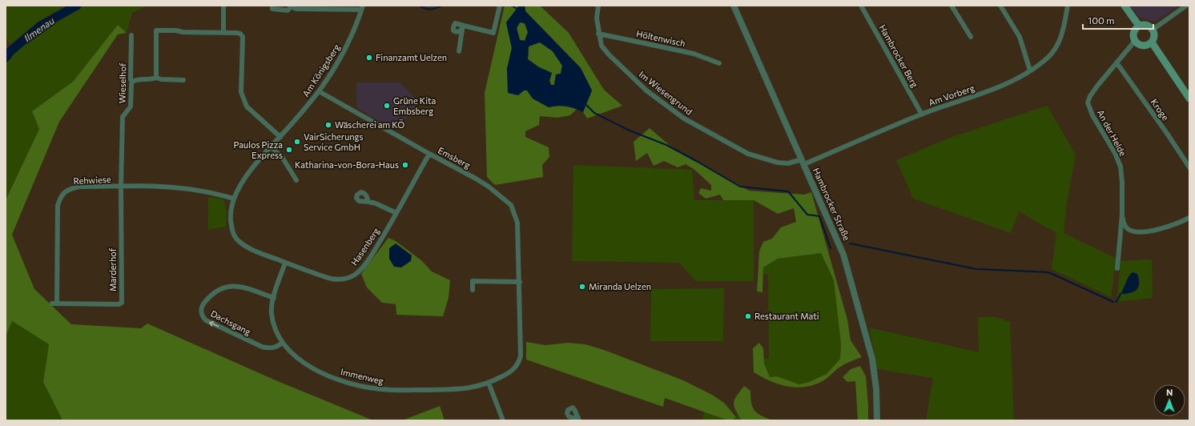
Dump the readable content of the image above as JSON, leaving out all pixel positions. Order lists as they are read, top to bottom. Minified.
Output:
{"streets":{"street":["Höltenwisch","Hambrocker Berg","Am Königsberg","Wieselhof","Im Wiesengrund","Am Vorberg","Kroge","An der Helde","Emsberg","Rehwiese","Hambrocker Straße","Hasenberg","Marderhof","Dachsgang","Immenweg"]},"crossings":[["Höltenwisch","Im Wiesengrund"],["Hambrocker Berg","Am Vorberg"],["Am Königsberg","Emsberg"],["Am Königsberg","Rehwiese"],["Am Königsberg","Hasenberg"],["Am Königsberg","Immenweg"],["Wieselhof","Rehwiese"],["Wieselhof","Marderhof"],["Im Wiesengrund","Am Vorberg"],["Im Wiesengrund","Hambrocker Straße"],["Am Vorberg","Hambrocker Straße"],["Kroge","An der Helde"],["Emsberg","Hasenberg"],["Emsberg","Immenweg"],["Rehwiese","Marderhof"],["Hasenberg","Immenweg"],["Dachsgang","Immenweg"]],"water":["Ilmenau"],"places":["Finanzamt Uelzen","Grüne Kita Embsberg","Wäscherei am KÖ","VairSicherungs Service GmbH","Paulos Pizza Express","Katharina-von-Bora-Haus","Miranda Uelzen","Restaurant Mati"],"scale_bar":"100 m","north":"top"}
